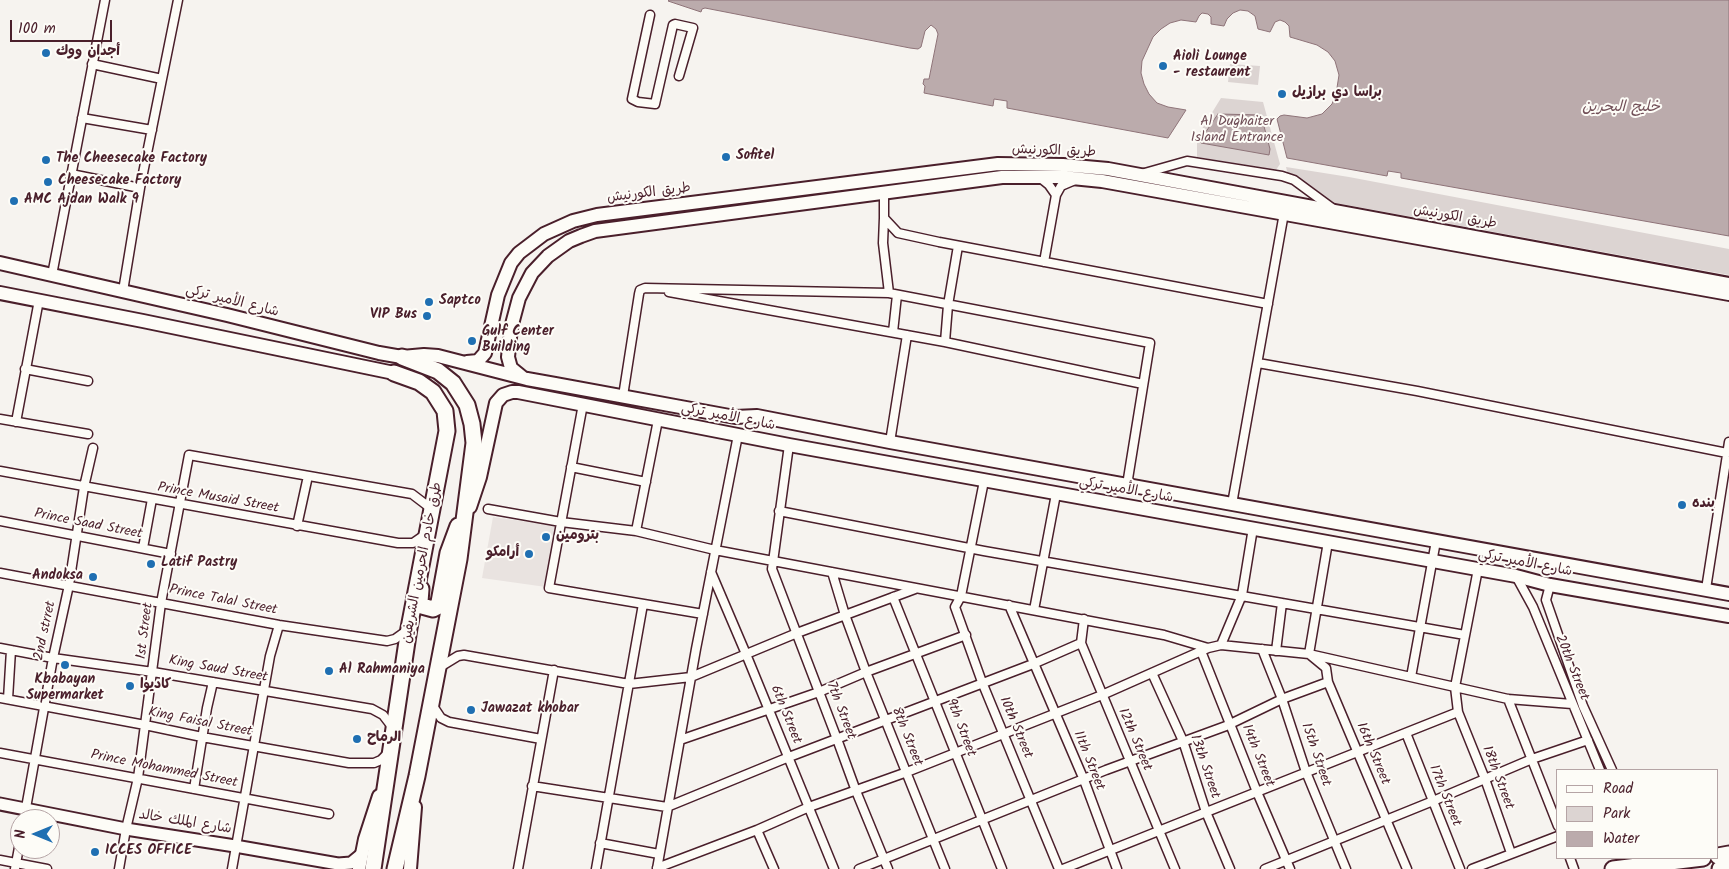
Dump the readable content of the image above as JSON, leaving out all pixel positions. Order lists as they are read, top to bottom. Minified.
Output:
{"streets":{"highway":["طرق خادم الحرمين الشريفين"],"main road":["طريق الكورنيش","شارع الأمير تركي"],"street":["Prince Musaid Street","Prince Saad Street","Prince Talal Street","2nd strret","1st Street","20th Street","King Saud Street","7th Street","6th Street","King Faisal Street","9th Street","10th Street","8th Street","12th Street","16th Street","15th Street","14th Street","11th Street","13th Street","Prince Mohammed Street","18th Street","17th Street","شارع الملك خالد"]},"crossings":[["طريق الكورنيش","شارع الأمير تركي"],["شارع الأمير تركي","20th Street"],["شارع الأمير تركي","18th Street"],["Prince Musaid Street","طرق خادم الحرمين الشريفين"],["Prince Musaid Street","2nd strret"],["Prince Musaid Street","1st Street"],["Prince Saad Street","2nd strret"],["Prince Saad Street","1st Street"],["طرق خادم الحرمين الشريفين","Prince Talal Street"],["طرق خادم الحرمين الشريفين","King Saud Street"],["طرق خادم الحرمين الشريفين","King Faisal Street"],["Prince Talal Street","2nd strret"],["Prince Talal Street","1st Street"],["2nd strret","King Saud Street"],["2nd strret","King Faisal Street"],["2nd strret","Prince Mohammed Street"],["1st Street","King Saud Street"],["1st Street","King Faisal Street"],["1st Street","Prince Mohammed Street"],["1st Street","شارع الملك خالد"]],"water":["خليج البحرين"],"parks":["Al Dughaiter Island Entrance"],"places":["أجدان ووك","Aioli Lounge - restaurent","براسا دي برازيل","Sofitel","The Cheesecake Factory","Cheesecake Factory","AMC Ajdan Walk 9","Saptco","VIP Bus","Gulf Center Building","بنده","بترومين","أرامكو","Latif Pastry","Andoksa","Kbabayan Supermarket","Al Rahmaniya","كاديوا","Jawazat khobar","الرماح","ICCES OFFICE"],"legend":["Road","Park","Water"],"scale_bar":"100 m","north":"left"}
